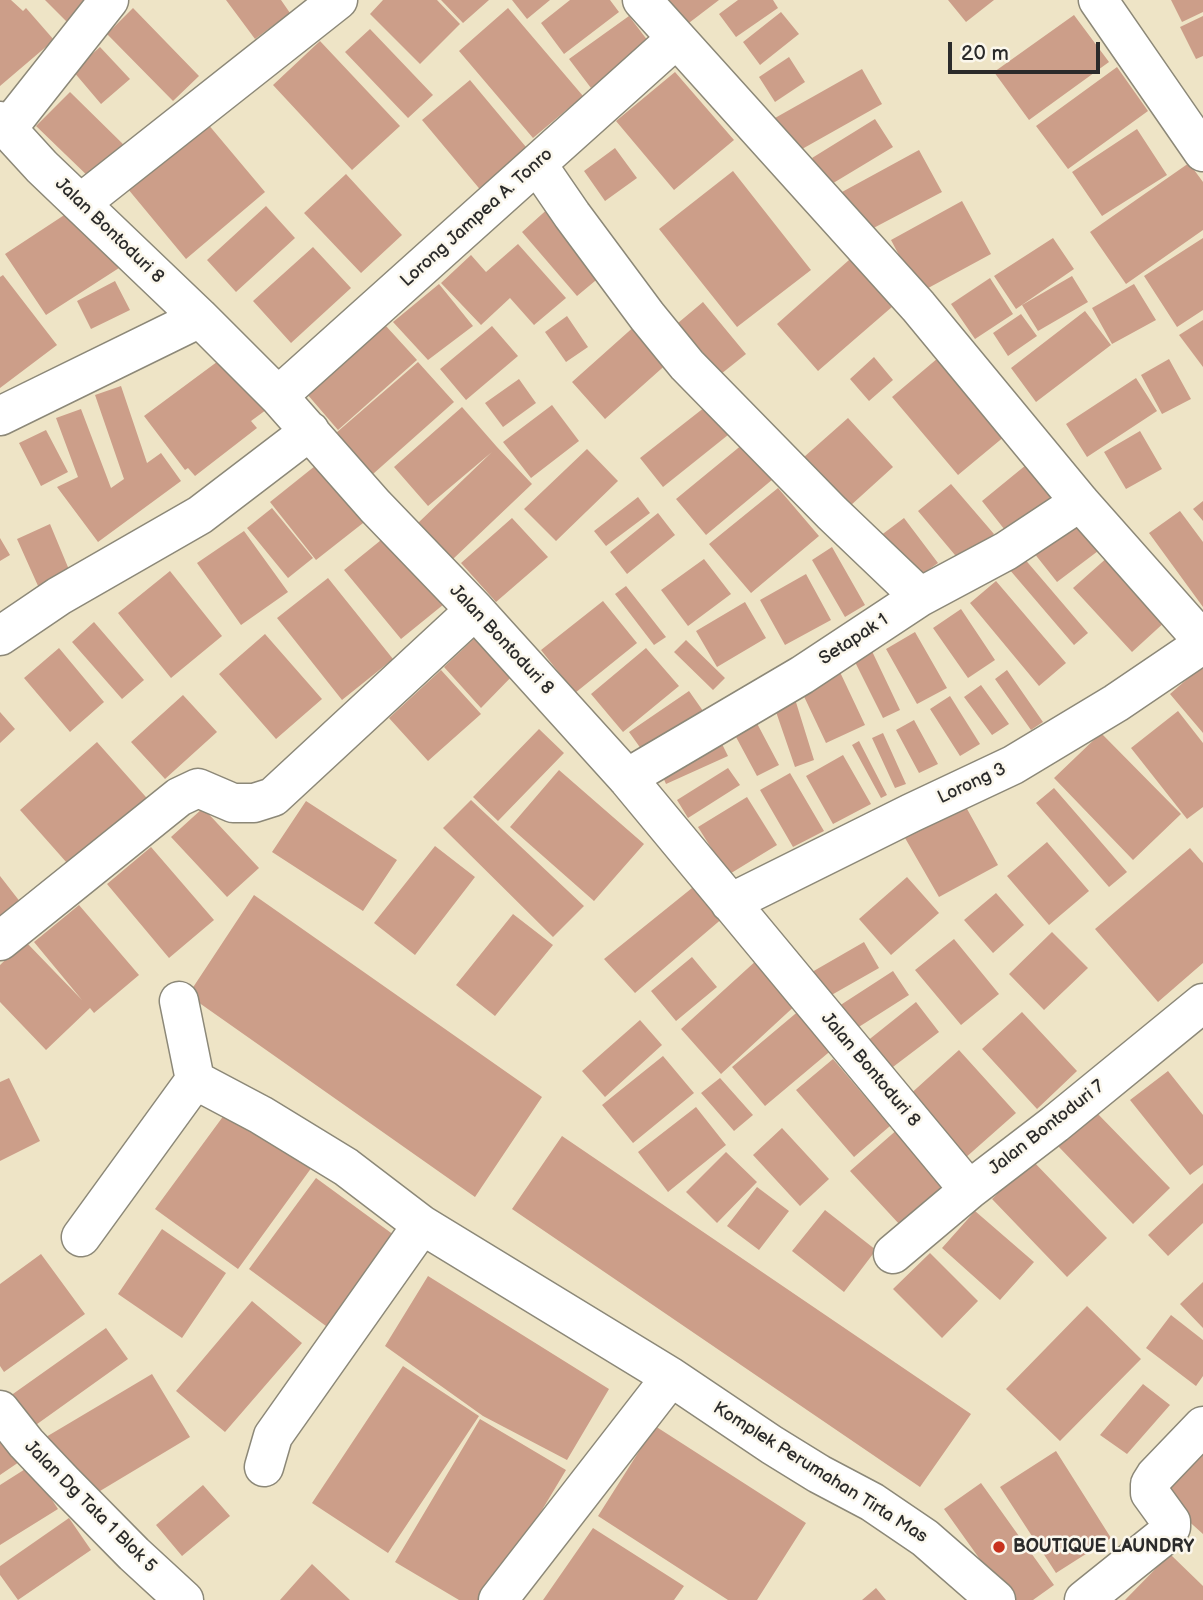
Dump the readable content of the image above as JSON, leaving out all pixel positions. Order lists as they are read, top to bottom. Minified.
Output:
{"streets":{"street":["Lorong Jampea A. Tonro","Jalan Bontoduri 8","Setapak 1","Lorong 3","Jalan Bontoduri 7","Komplek Perumahan Tirta Mas","Jalan Dg Tata 1 Blok 5"]},"crossings":[["Lorong Jampea A. Tonro","Jalan Bontoduri 8"],["Jalan Bontoduri 8","Setapak 1"],["Jalan Bontoduri 8","Lorong 3"],["Jalan Bontoduri 8","Jalan Bontoduri 7"]],"places":["BOUTIQUE LAUNDRY"],"scale_bar":"20 m"}
